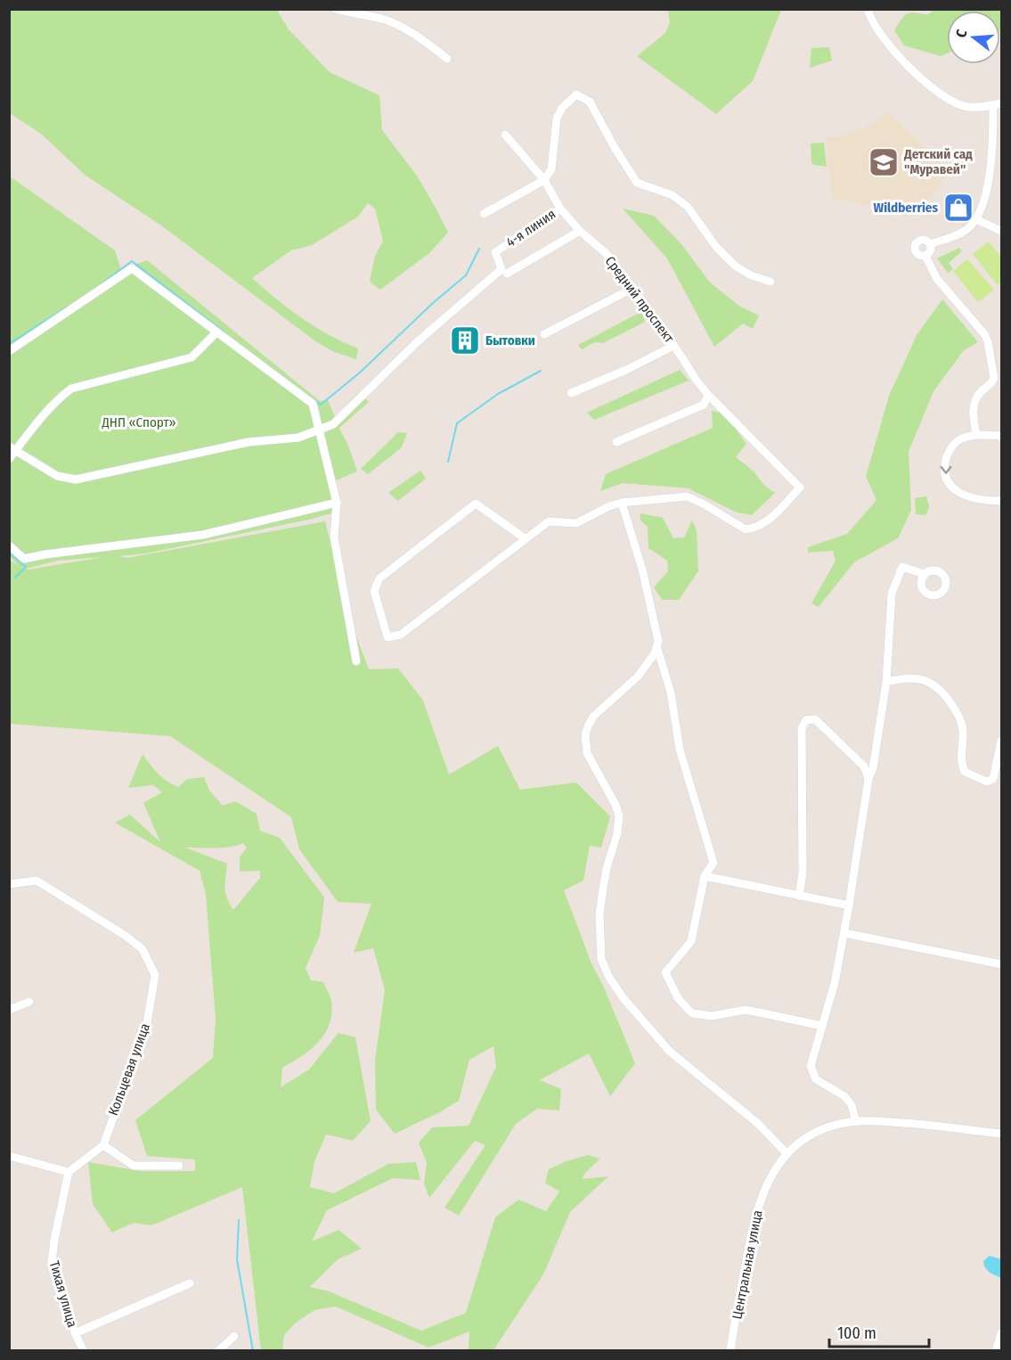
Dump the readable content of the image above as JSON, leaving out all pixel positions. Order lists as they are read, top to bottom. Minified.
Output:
{"streets":{"street":["4-я линия","Средний проспект","Кольцевая улица","Центральная улица","Тихая улица"]},"crossings":[["4-я линия","Средний проспект"]],"parks":["ДНП «Спорт»"],"places":{"school or university":["Детский сад \"Муравей\""],"shop":["Wildberries"],"building":["Бытовки"]},"scale_bar":"100 m","north":"left"}
